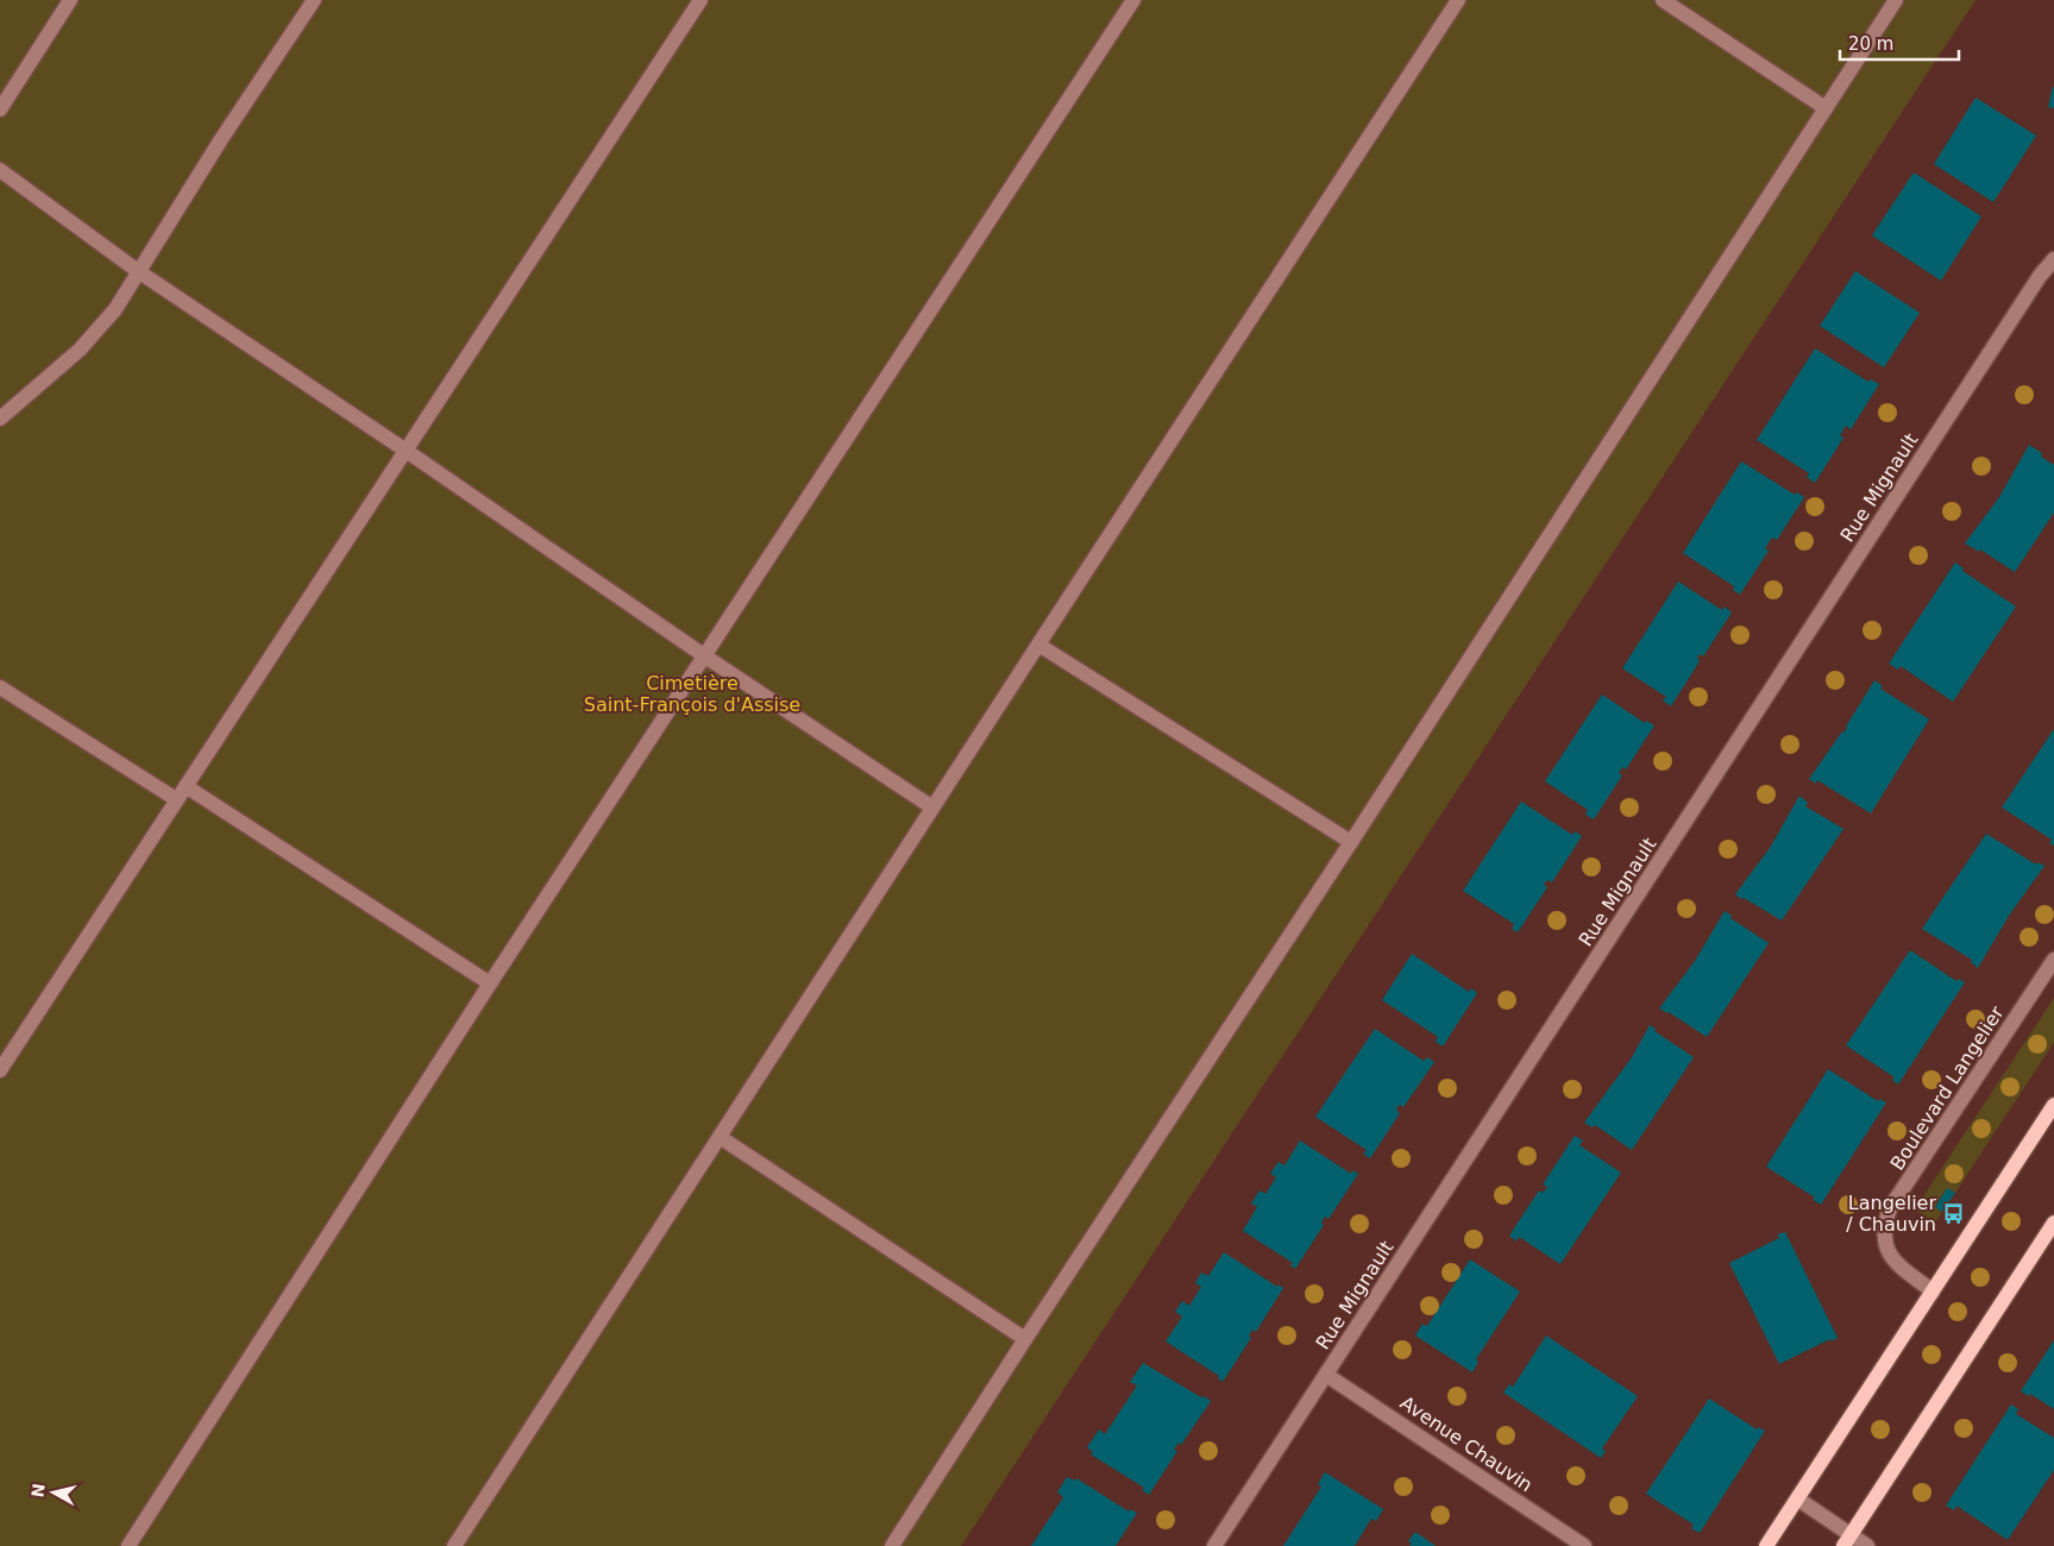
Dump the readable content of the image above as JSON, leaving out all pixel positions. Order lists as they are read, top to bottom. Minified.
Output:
{"streets":{"street":["Rue Mignault","Boulevard Langelier","Avenue Chauvin"]},"crossings":[["Rue Mignault","Avenue Chauvin"]],"parks":["Cimetière Saint-François d'Assise"],"places":{"bus stop":["Langelier / Chauvin"]},"scale_bar":"20 m","north":"left"}
